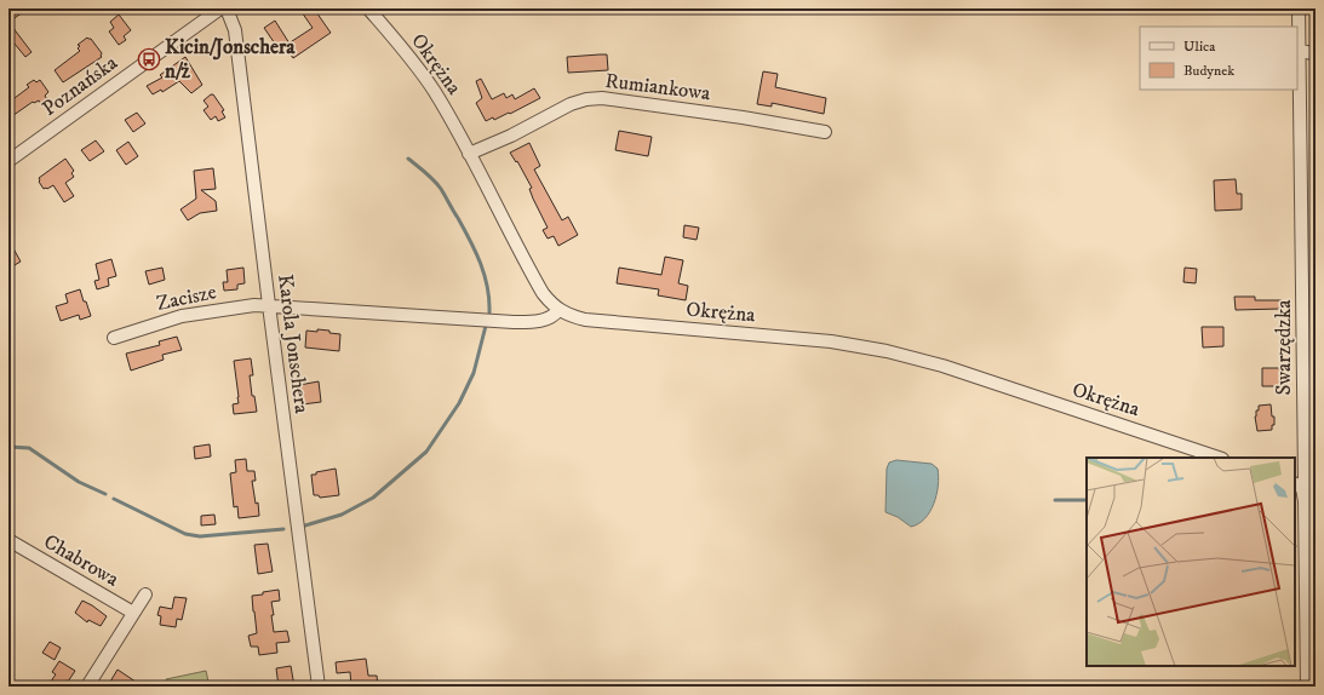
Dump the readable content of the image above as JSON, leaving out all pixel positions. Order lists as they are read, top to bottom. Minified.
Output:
{"streets":{"street":["Okrężna","Poznańska","Rumiankowa","Zacisze","Karola Jonschera","Swarzędzka","Chabrowa"]},"crossings":[["Okrężna","Rumiankowa"],["Okrężna","Zacisze"],["Zacisze","Karola Jonschera"]],"places":{"bus stop":["Kicin/Jonschera n/ż"]},"legend":["Ulica","Budynek"]}
